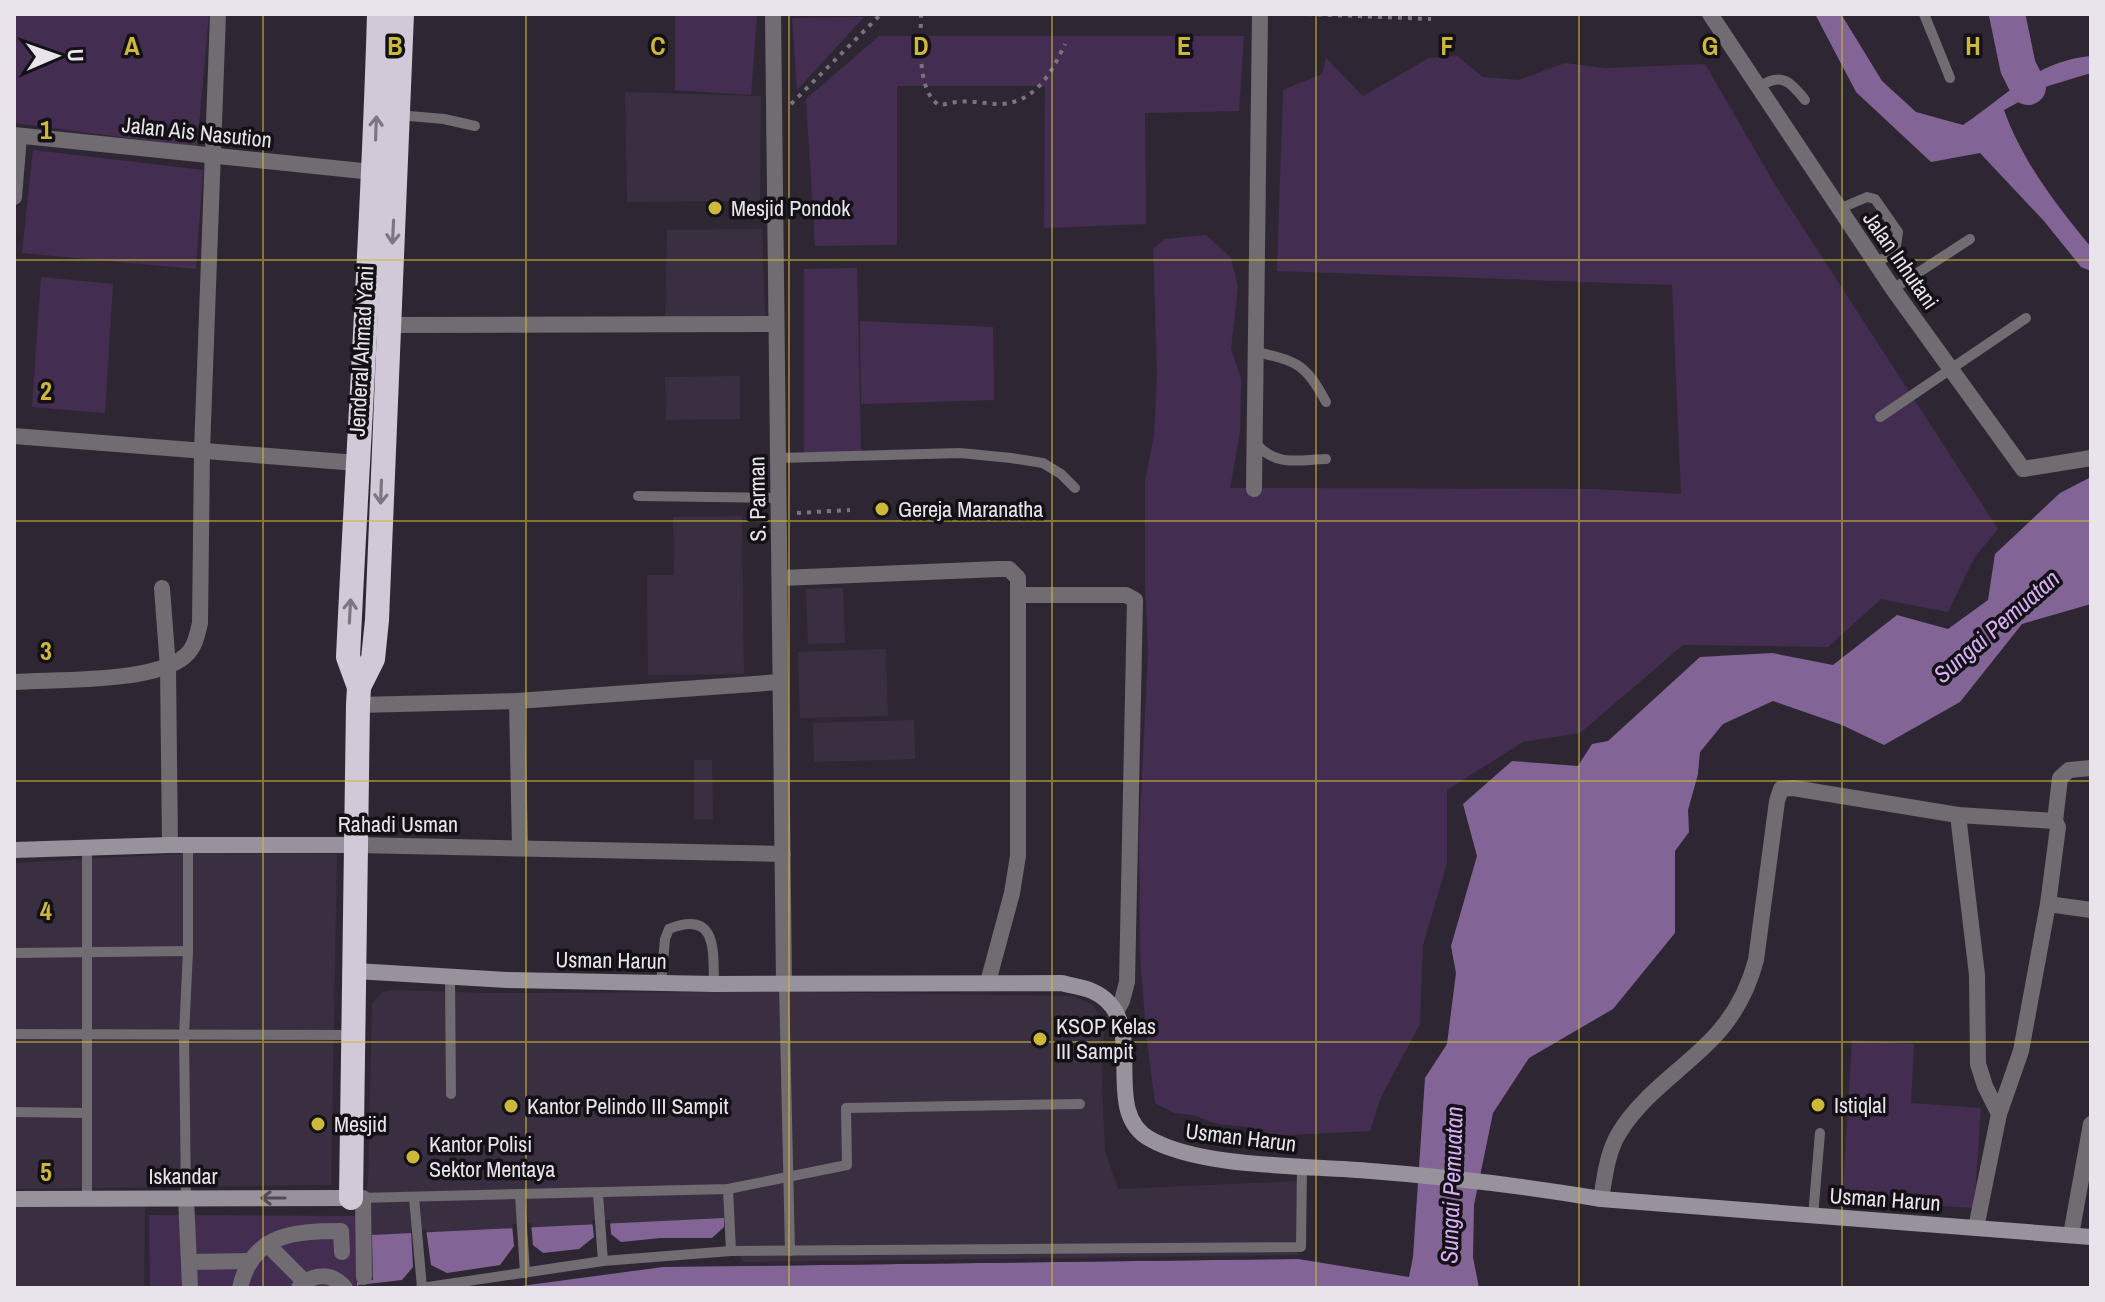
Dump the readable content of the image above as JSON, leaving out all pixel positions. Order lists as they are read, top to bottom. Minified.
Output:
{"streets":{"highway":["Jenderal Ahmad Yani"],"street":["Jalan Ais Nasution","Jalan Inhutani","S. Parman","Rahadi Usman","Usman Harun","Iskandar"]},"crossings":[["Jalan Ais Nasution","Jenderal Ahmad Yani"],["Jenderal Ahmad Yani","Rahadi Usman"],["Jenderal Ahmad Yani","Usman Harun"],["Jenderal Ahmad Yani","Iskandar"],["S. Parman","Rahadi Usman"],["S. Parman","Usman Harun"]],"water":["Sungai Pemuatan"],"places":["Mesjid Pondok","Gereja Maranatha","KSOP Kelas III Sampit","Istiqlal","Kantor Pelindo III Sampit","Mesjid","Kantor Polisi Sektor Mentaya"],"north":"right","grid":{"columns":["A","B","C","D","E","F","G","H"],"rows":["1","2","3","4","5"]}}
